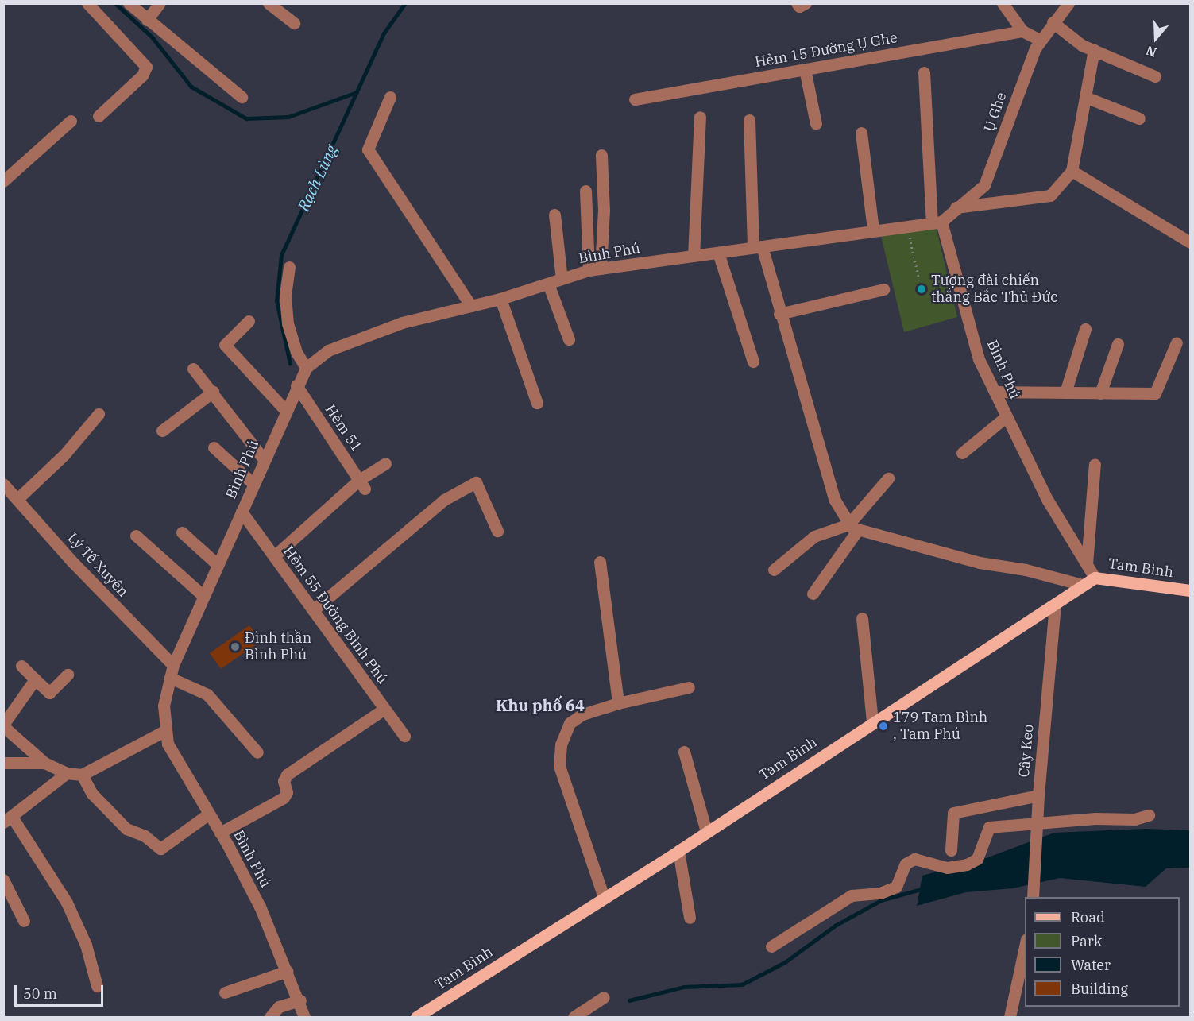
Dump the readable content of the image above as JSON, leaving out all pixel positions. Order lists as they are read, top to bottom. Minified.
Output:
{"streets":{"main road":["Tam Bình"],"street":["Hẻm 15 Đường Ụ Ghe","Ụ Ghe","Bình Phú","Hẻm 51","Lý Tế Xuyên","Hẻm 55 Đường Bình Phú","Cây Keo"]},"crossings":[["Ụ Ghe","Bình Phú"],["Bình Phú","Hẻm 51"],["Bình Phú","Lý Tế Xuyên"],["Bình Phú","Tam Bình"],["Bình Phú","Hẻm 55 Đường Bình Phú"],["Tam Bình","Cây Keo"]],"districts":["Khu phố 64"],"water":["Rạch Lùng"],"places":["Tượng đài chiến thắng Bắc Thủ Đức","Đình thần Bình Phú","179 Tam Bình , Tam Phú"],"legend":["Road","Park","Water","Building"],"scale_bar":"50 m","north":"bottom"}
